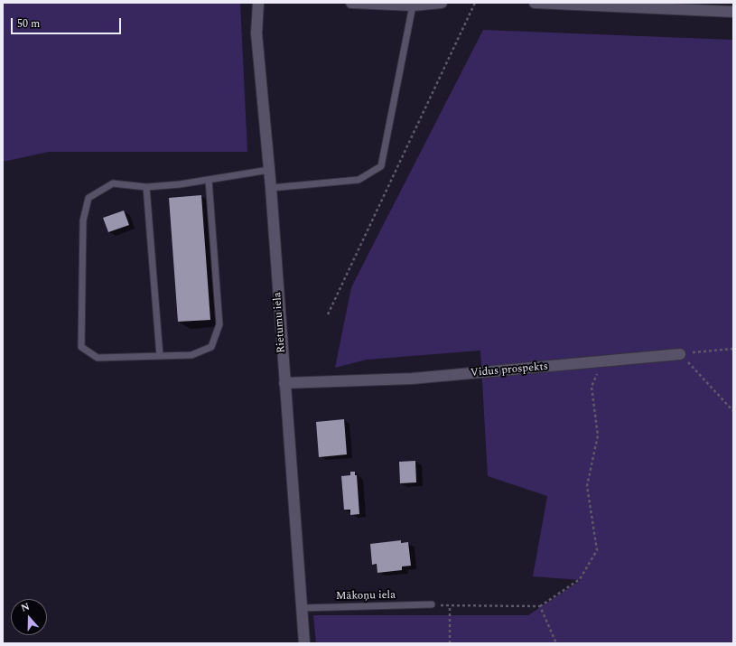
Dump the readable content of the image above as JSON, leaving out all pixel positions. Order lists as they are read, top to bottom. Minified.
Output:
{"streets":{"street":["Rietumu iela","Vidus prospekts"],"lane":["Mākoņu iela"]},"crossings":[["Rietumu iela","Vidus prospekts"],["Rietumu iela","Mākoņu iela"]],"scale_bar":"50 m","north":"top"}
